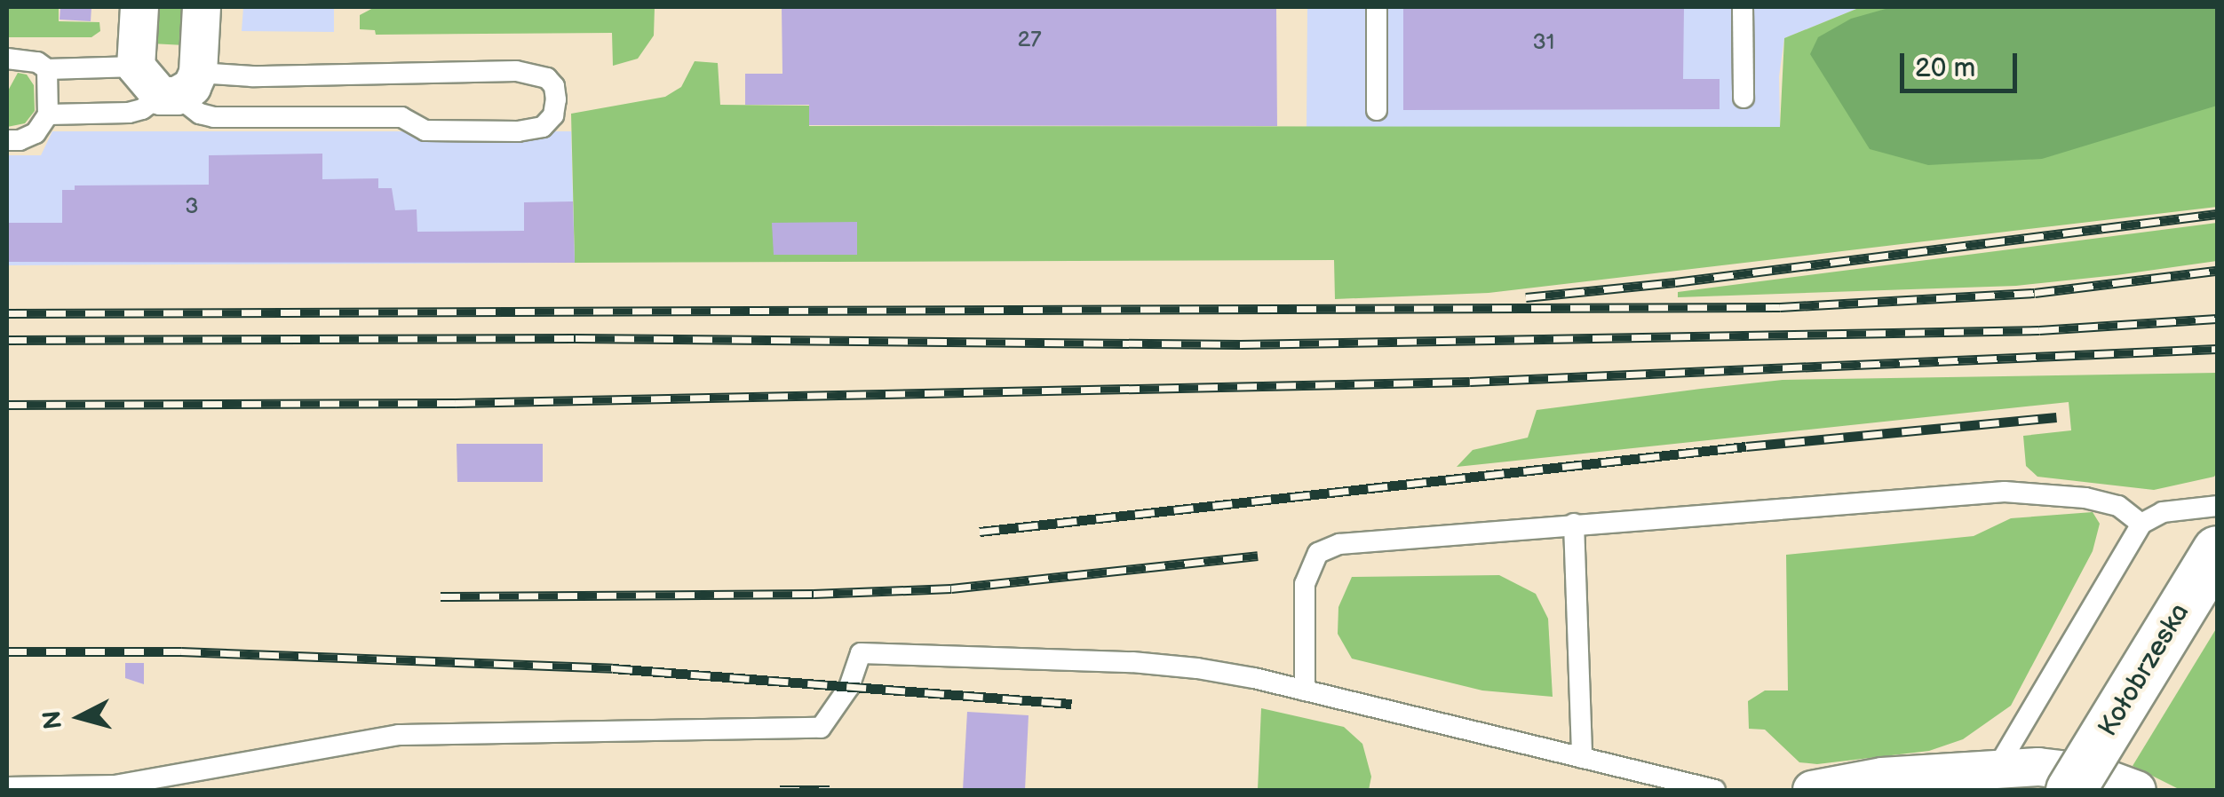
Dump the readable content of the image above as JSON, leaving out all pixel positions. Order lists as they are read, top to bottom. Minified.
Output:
{"streets":{"main road":["Kołobrzeska"]},"house_numbers":["27","31","3"],"scale_bar":"20 m","north":"left"}
